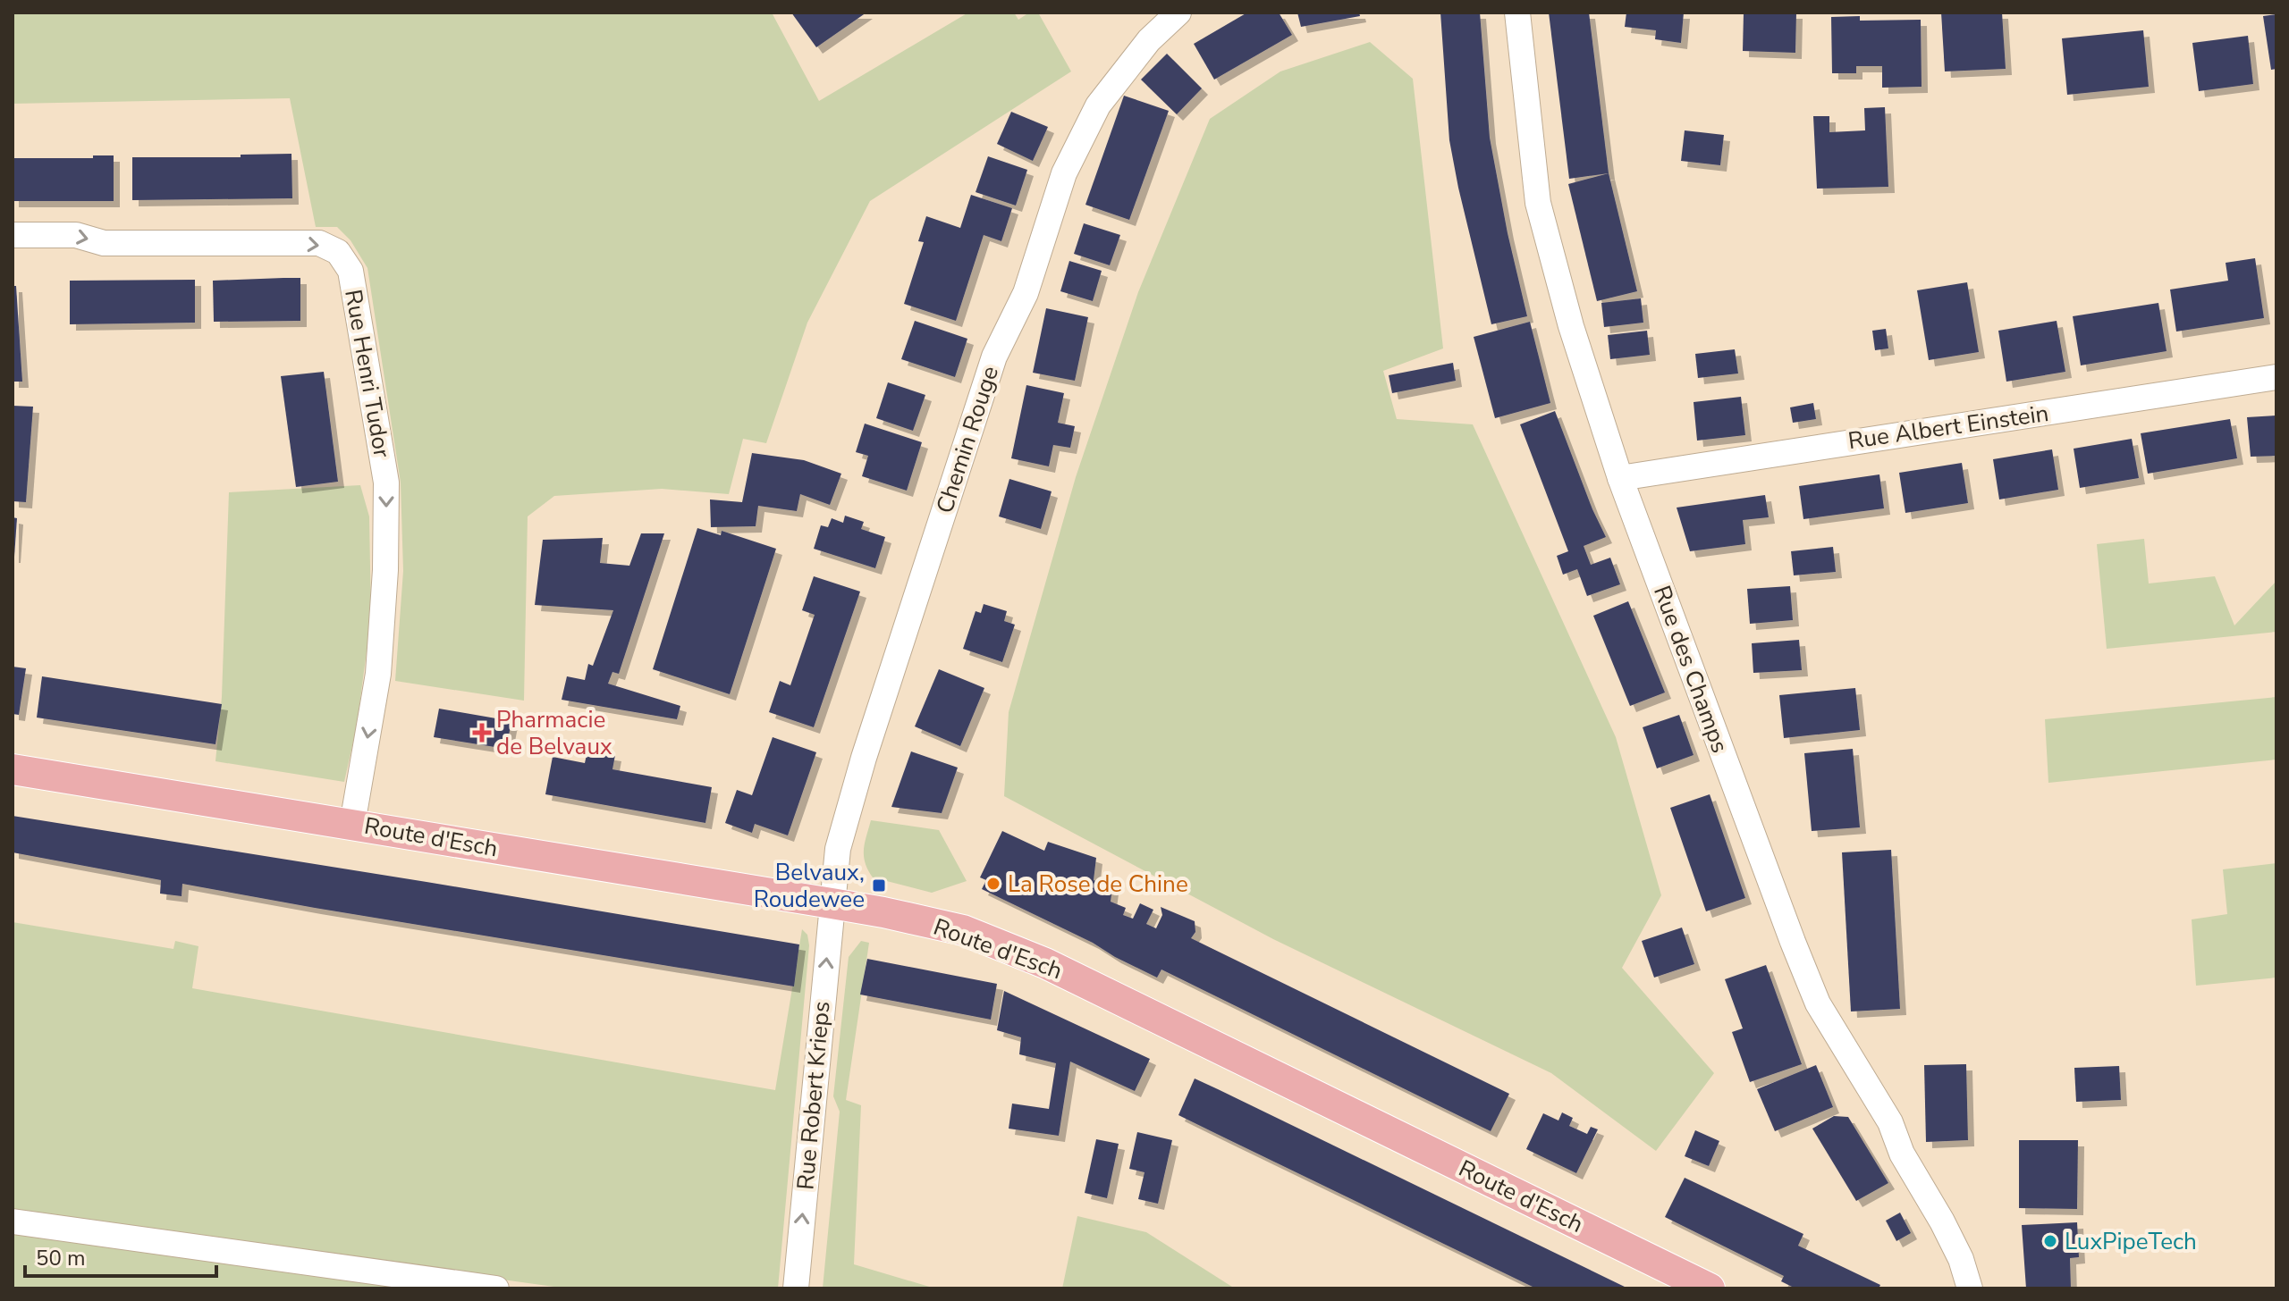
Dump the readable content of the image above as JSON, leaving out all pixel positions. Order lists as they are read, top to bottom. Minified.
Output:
{"streets":{"main road":["Route d'Esch"],"street":["Rue Henri Tudor","Rue Albert Einstein","Chemin Rouge","Rue des Champs","Rue Robert Krieps"]},"crossings":[["Rue Henri Tudor","Route d'Esch"],["Rue Albert Einstein","Rue des Champs"],["Chemin Rouge","Route d'Esch"],["Chemin Rouge","Rue Robert Krieps"],["Route d'Esch","Rue Robert Krieps"]],"one_way":["Rue Robert Krieps"],"places":{"health":["Pharmacie de Belvaux"],"other":["La Rose de Chine","LuxPipeTech"],"transit":["Belvaux, Roudewee"]},"scale_bar":"50 m"}
